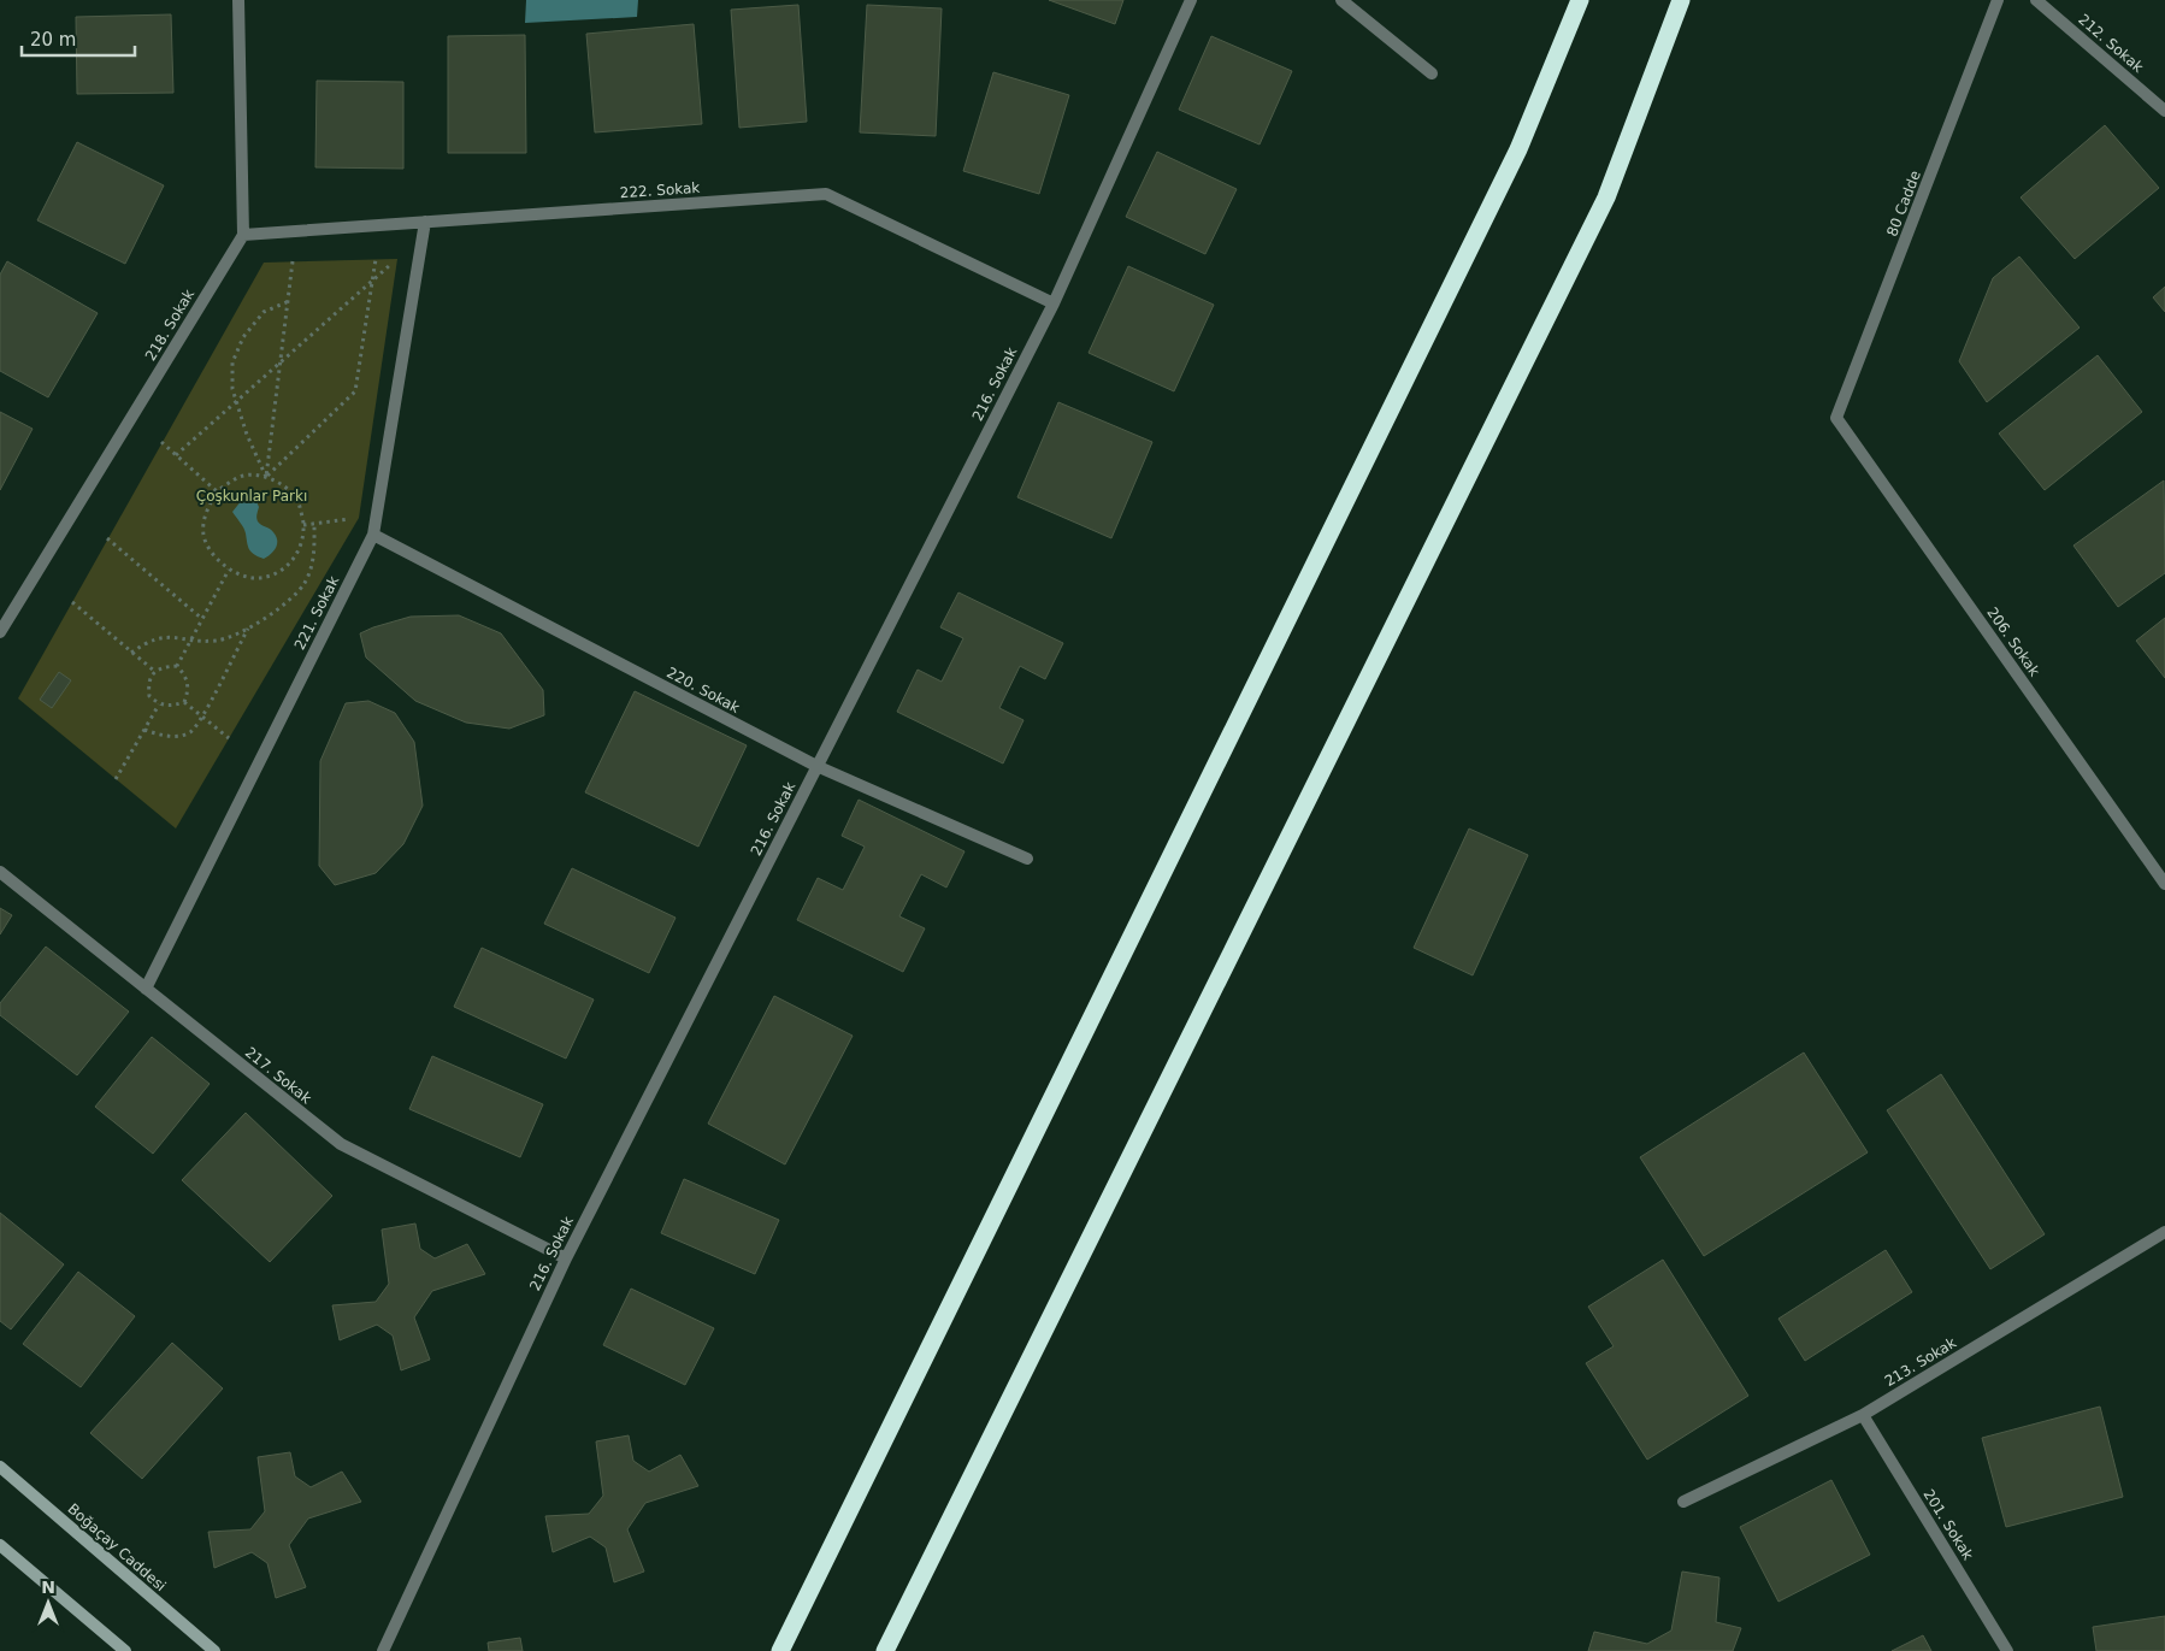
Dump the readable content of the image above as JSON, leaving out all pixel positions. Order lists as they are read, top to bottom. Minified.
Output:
{"streets":{"main road":["Boğaçay Caddesi"],"street":["212. Sokak","222. Sokak","80 Cadde","218. Sokak","216. Sokak","221. Sokak","206. Sokak","220. Sokak","217. Sokak","213. Sokak","201. Sokak"]},"crossings":[["222. Sokak","218. Sokak"],["222. Sokak","216. Sokak"],["222. Sokak","221. Sokak"],["80 Cadde","206. Sokak"],["216. Sokak","220. Sokak"],["216. Sokak","217. Sokak"],["221. Sokak","220. Sokak"],["221. Sokak","217. Sokak"],["213. Sokak","201. Sokak"]],"parks":["Çoşkunlar Parkı"],"scale_bar":"20 m","north":"top"}
